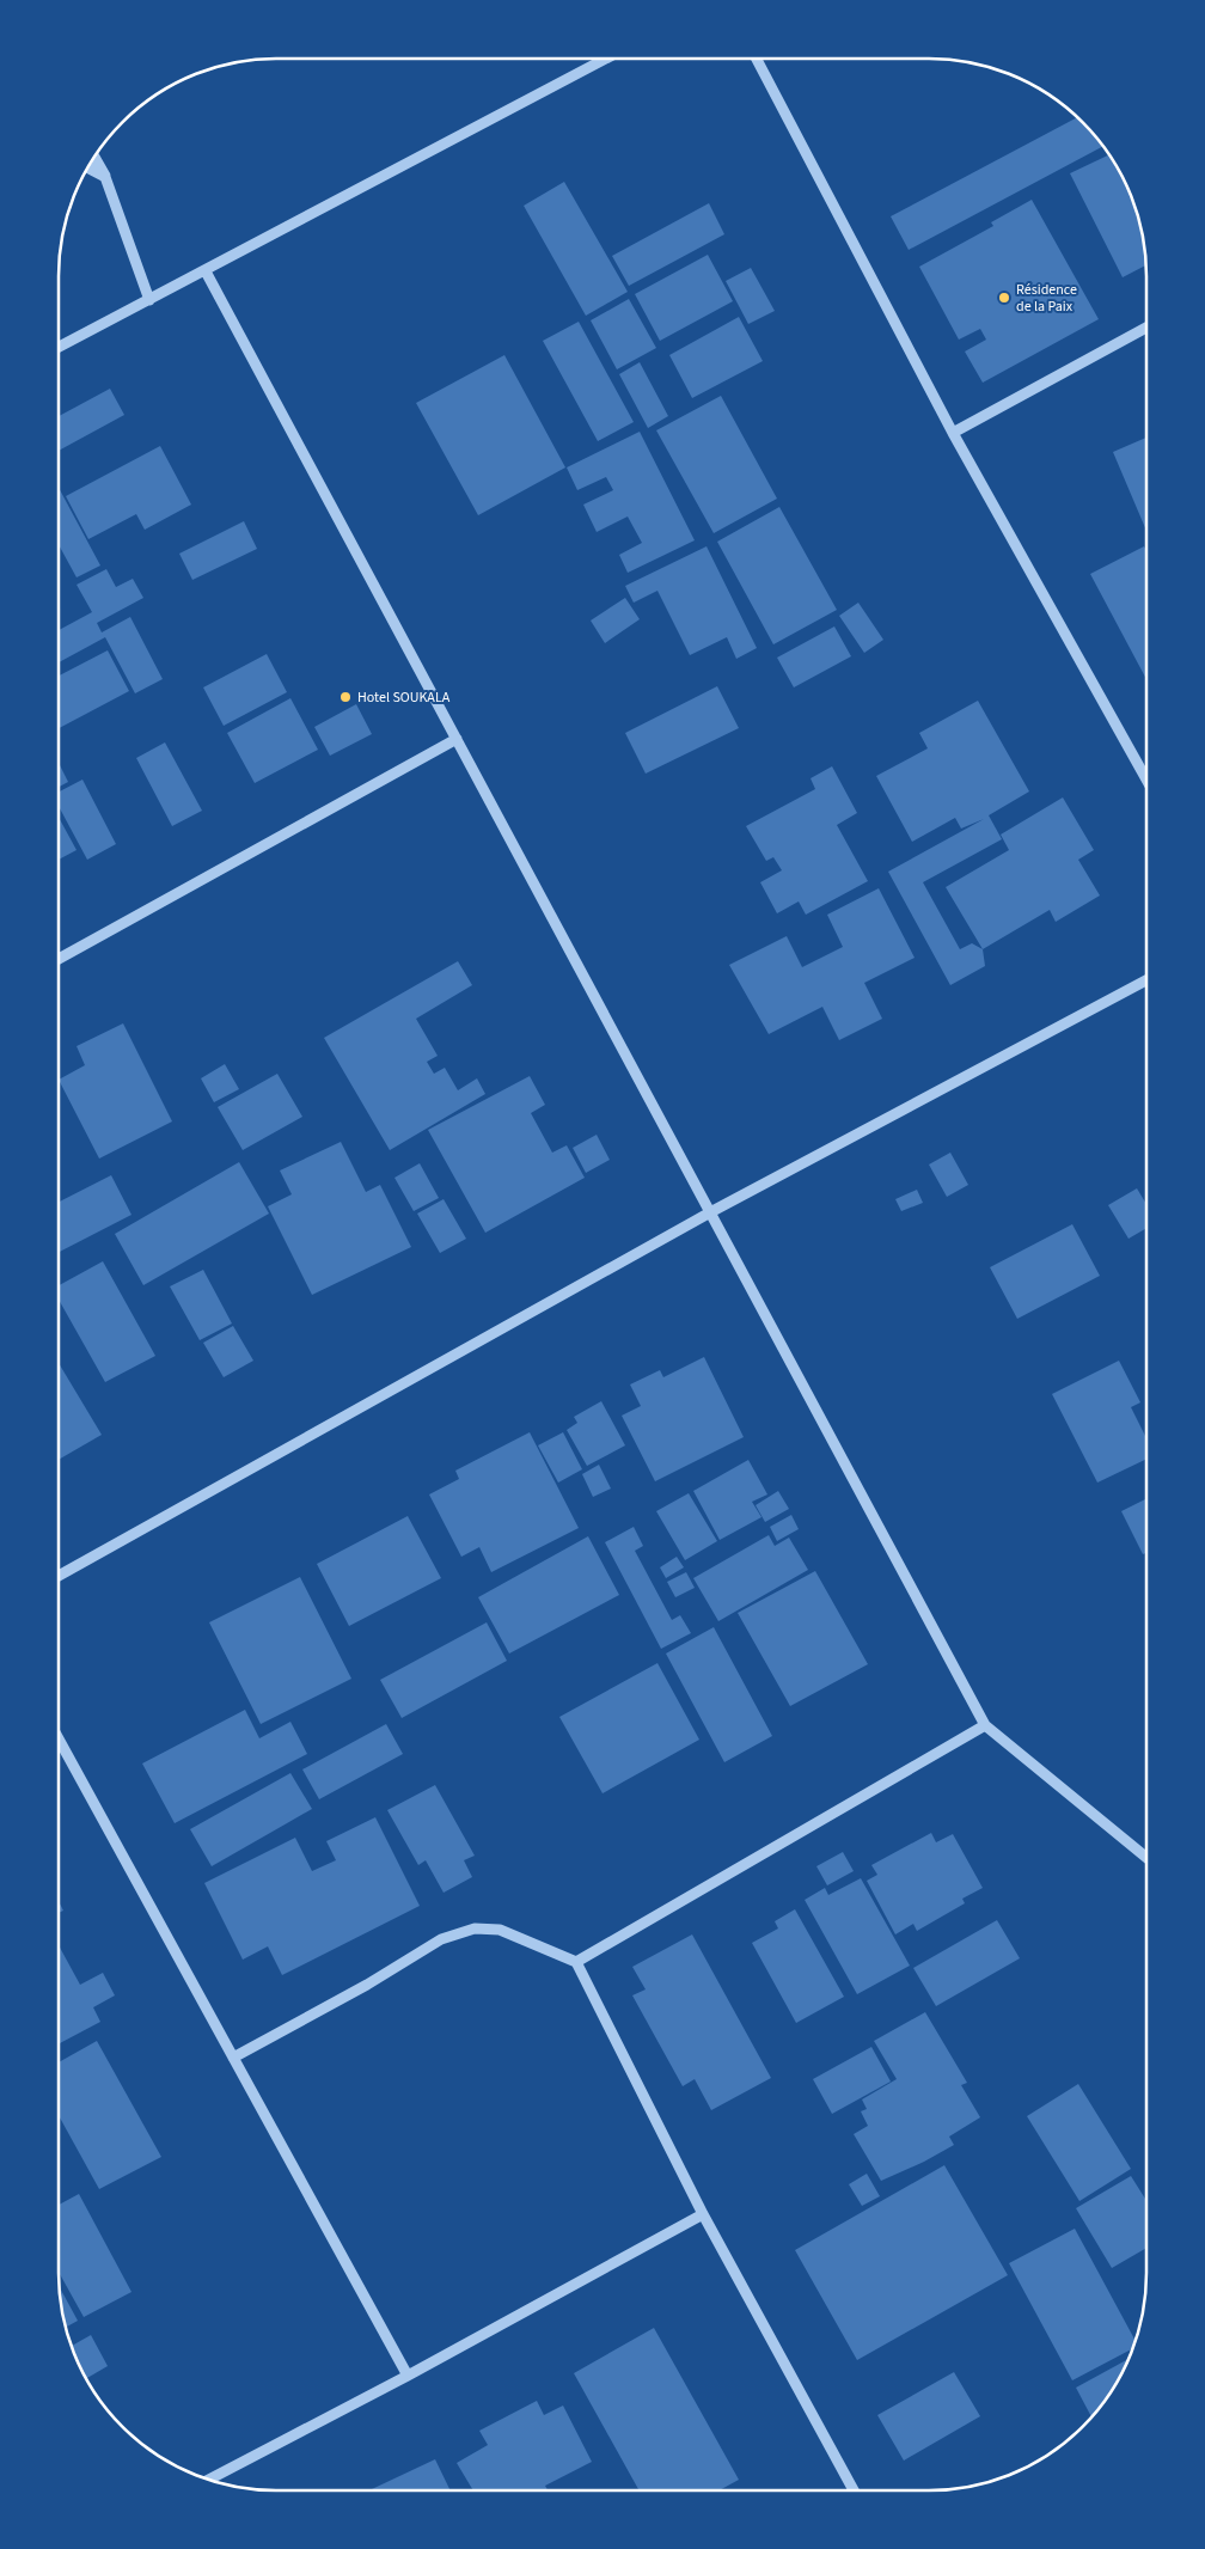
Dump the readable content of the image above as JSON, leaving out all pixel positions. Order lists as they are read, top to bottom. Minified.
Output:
{"places":["Résidence de la Paix","Hotel SOUKALA"]}
